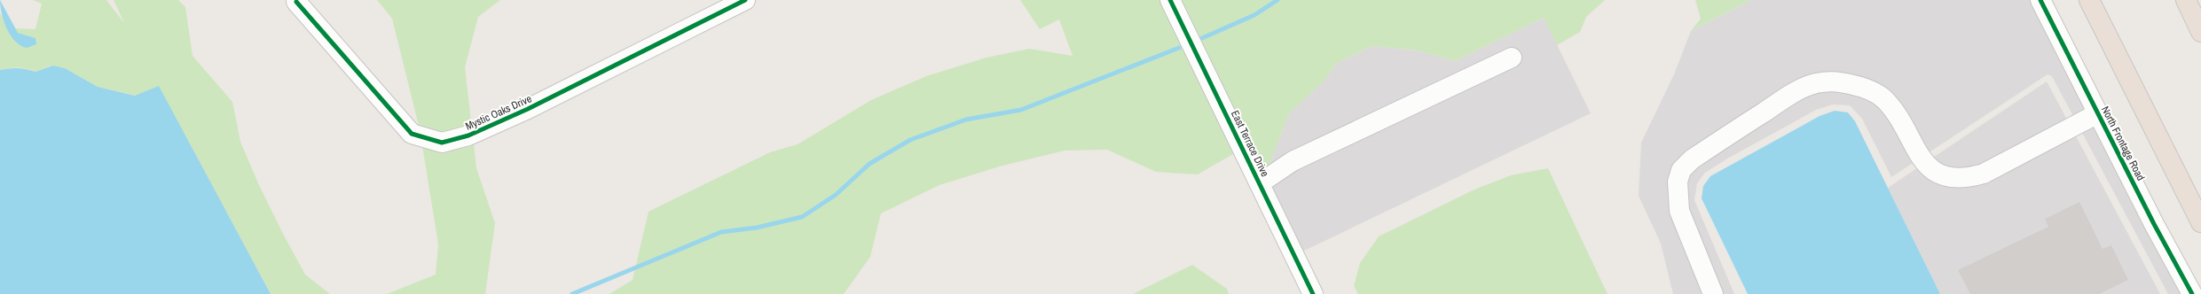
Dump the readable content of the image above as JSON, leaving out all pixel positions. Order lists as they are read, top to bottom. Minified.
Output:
{"streets":{"street":["Mystic Oaks Drive","East Terrace Drive","North Frontage Road"]}}
